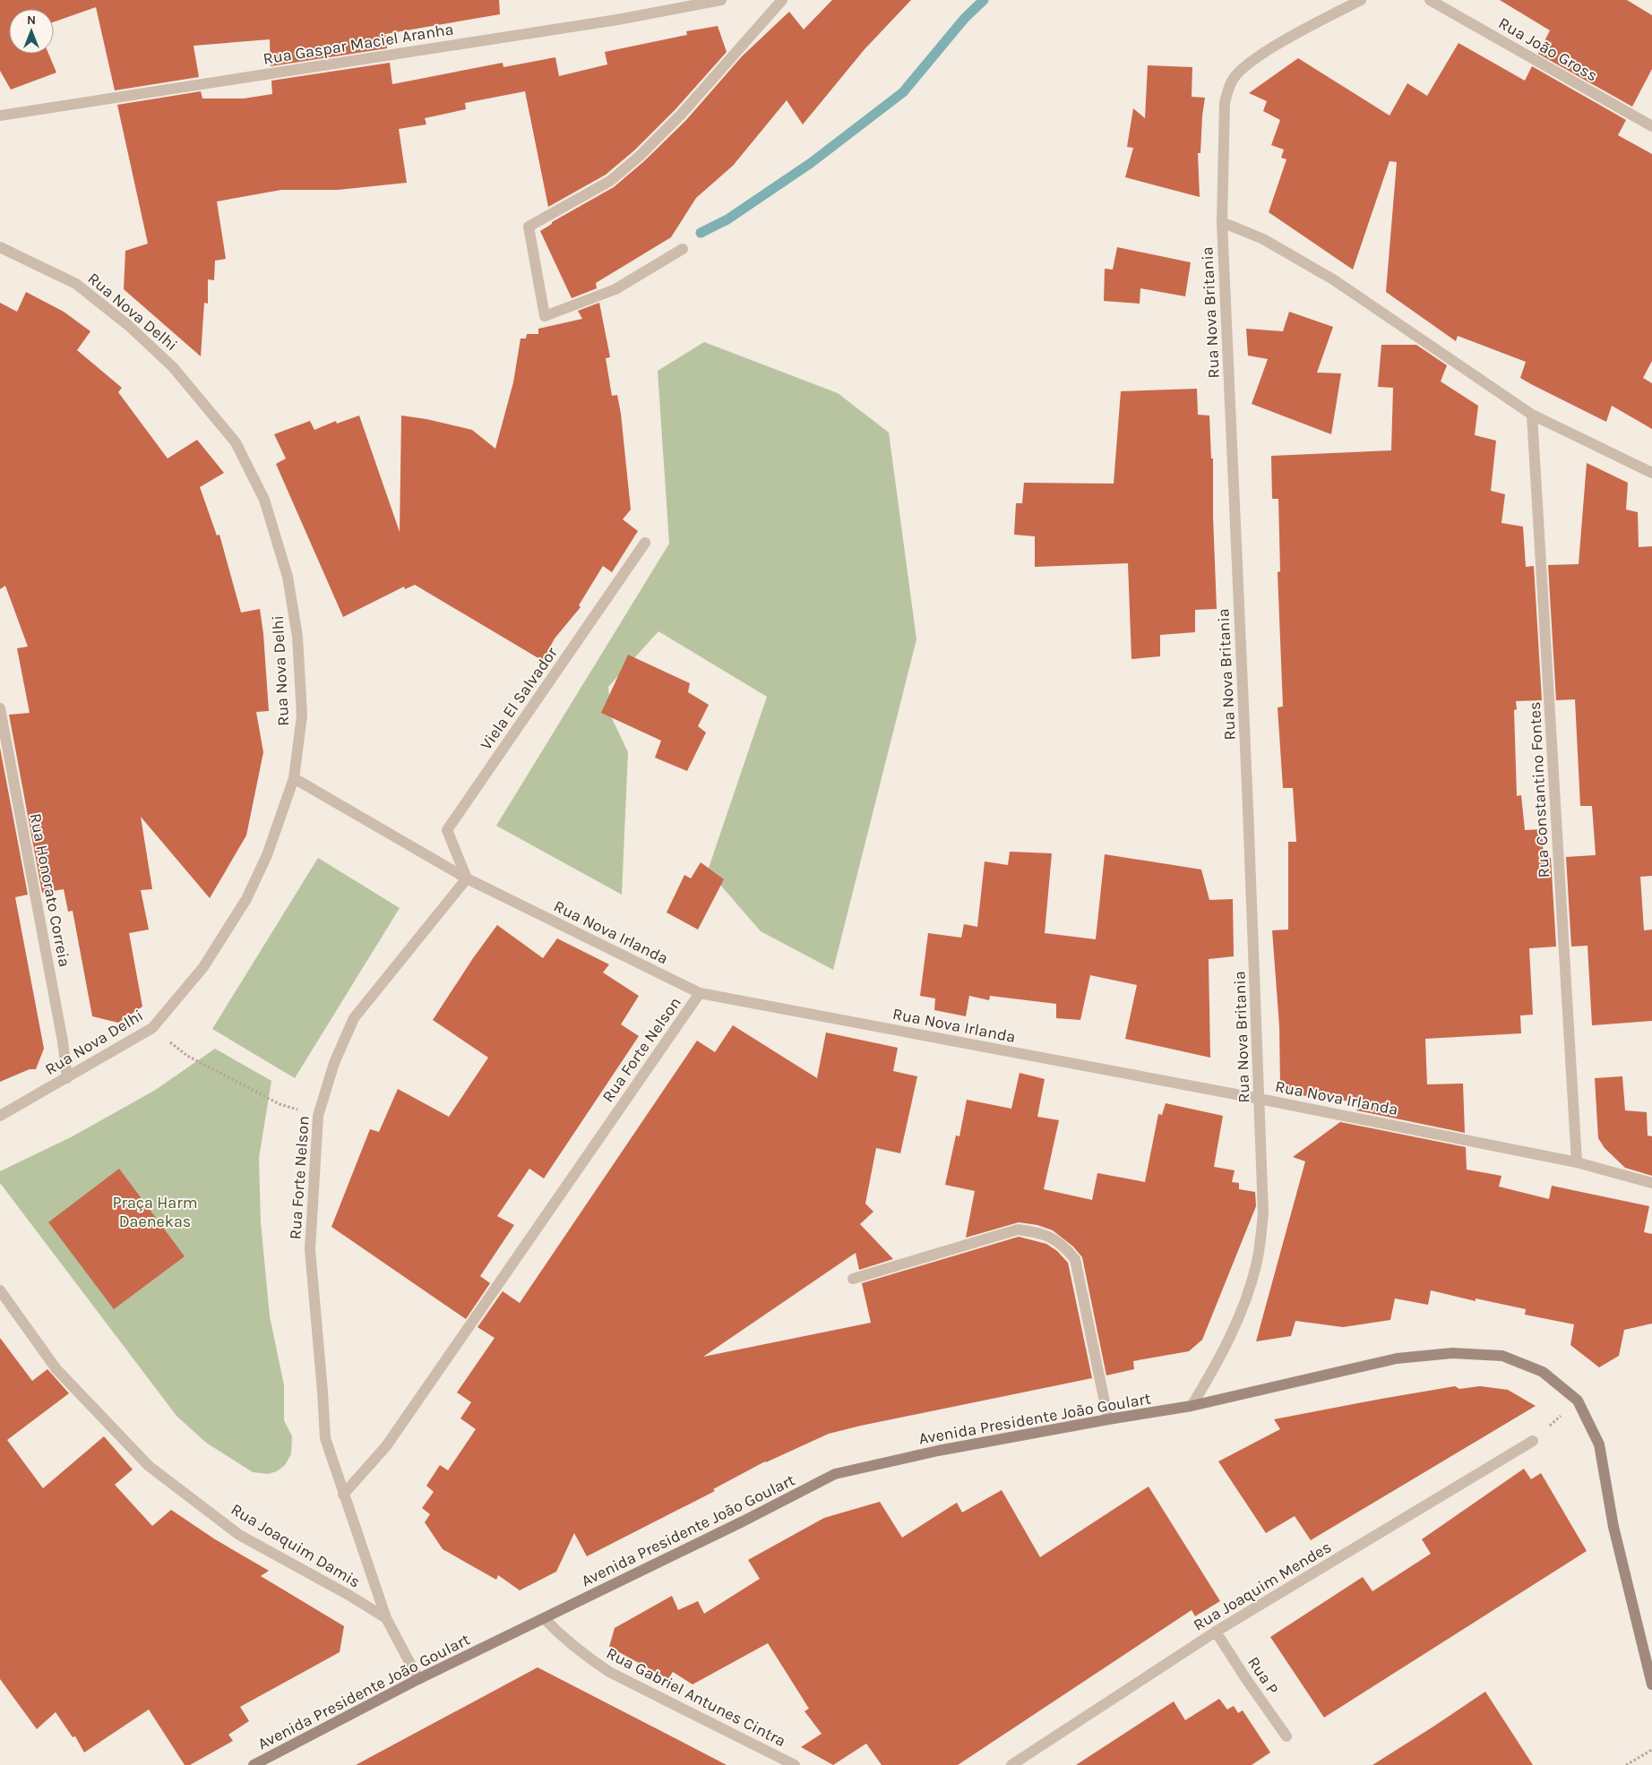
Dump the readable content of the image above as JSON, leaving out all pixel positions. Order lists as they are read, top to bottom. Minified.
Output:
{"streets":{"street":["Rua Gaspar Maciel Aranha","Rua João Gross","Rua Nova Delhi","Rua Nova Britania","Viela El Salvador","Rua Constantino Fontes","Rua Honorato Correia","Rua Nova Irlanda","Rua Forte Nelson","Avenida Presidente João Goulart","Rua Joaquim Damis","Rua Joaquim Mendes","Rua P","Rua Gabriel Antunes Cintra"]},"crossings":[["Rua Nova Delhi","Rua Honorato Correia"],["Rua Nova Delhi","Rua Nova Irlanda"],["Rua Nova Britania","Rua Nova Irlanda"],["Rua Nova Britania","Avenida Presidente João Goulart"],["Viela El Salvador","Rua Nova Irlanda"],["Viela El Salvador","Rua Forte Nelson"],["Rua Constantino Fontes","Rua Nova Irlanda"],["Rua Nova Irlanda","Rua Forte Nelson"],["Rua Forte Nelson","Rua Joaquim Damis"],["Avenida Presidente João Goulart","Rua Gabriel Antunes Cintra"],["Rua Joaquim Mendes","Rua P"]],"parks":["Praça Harm Daenekas"],"north":"top"}
